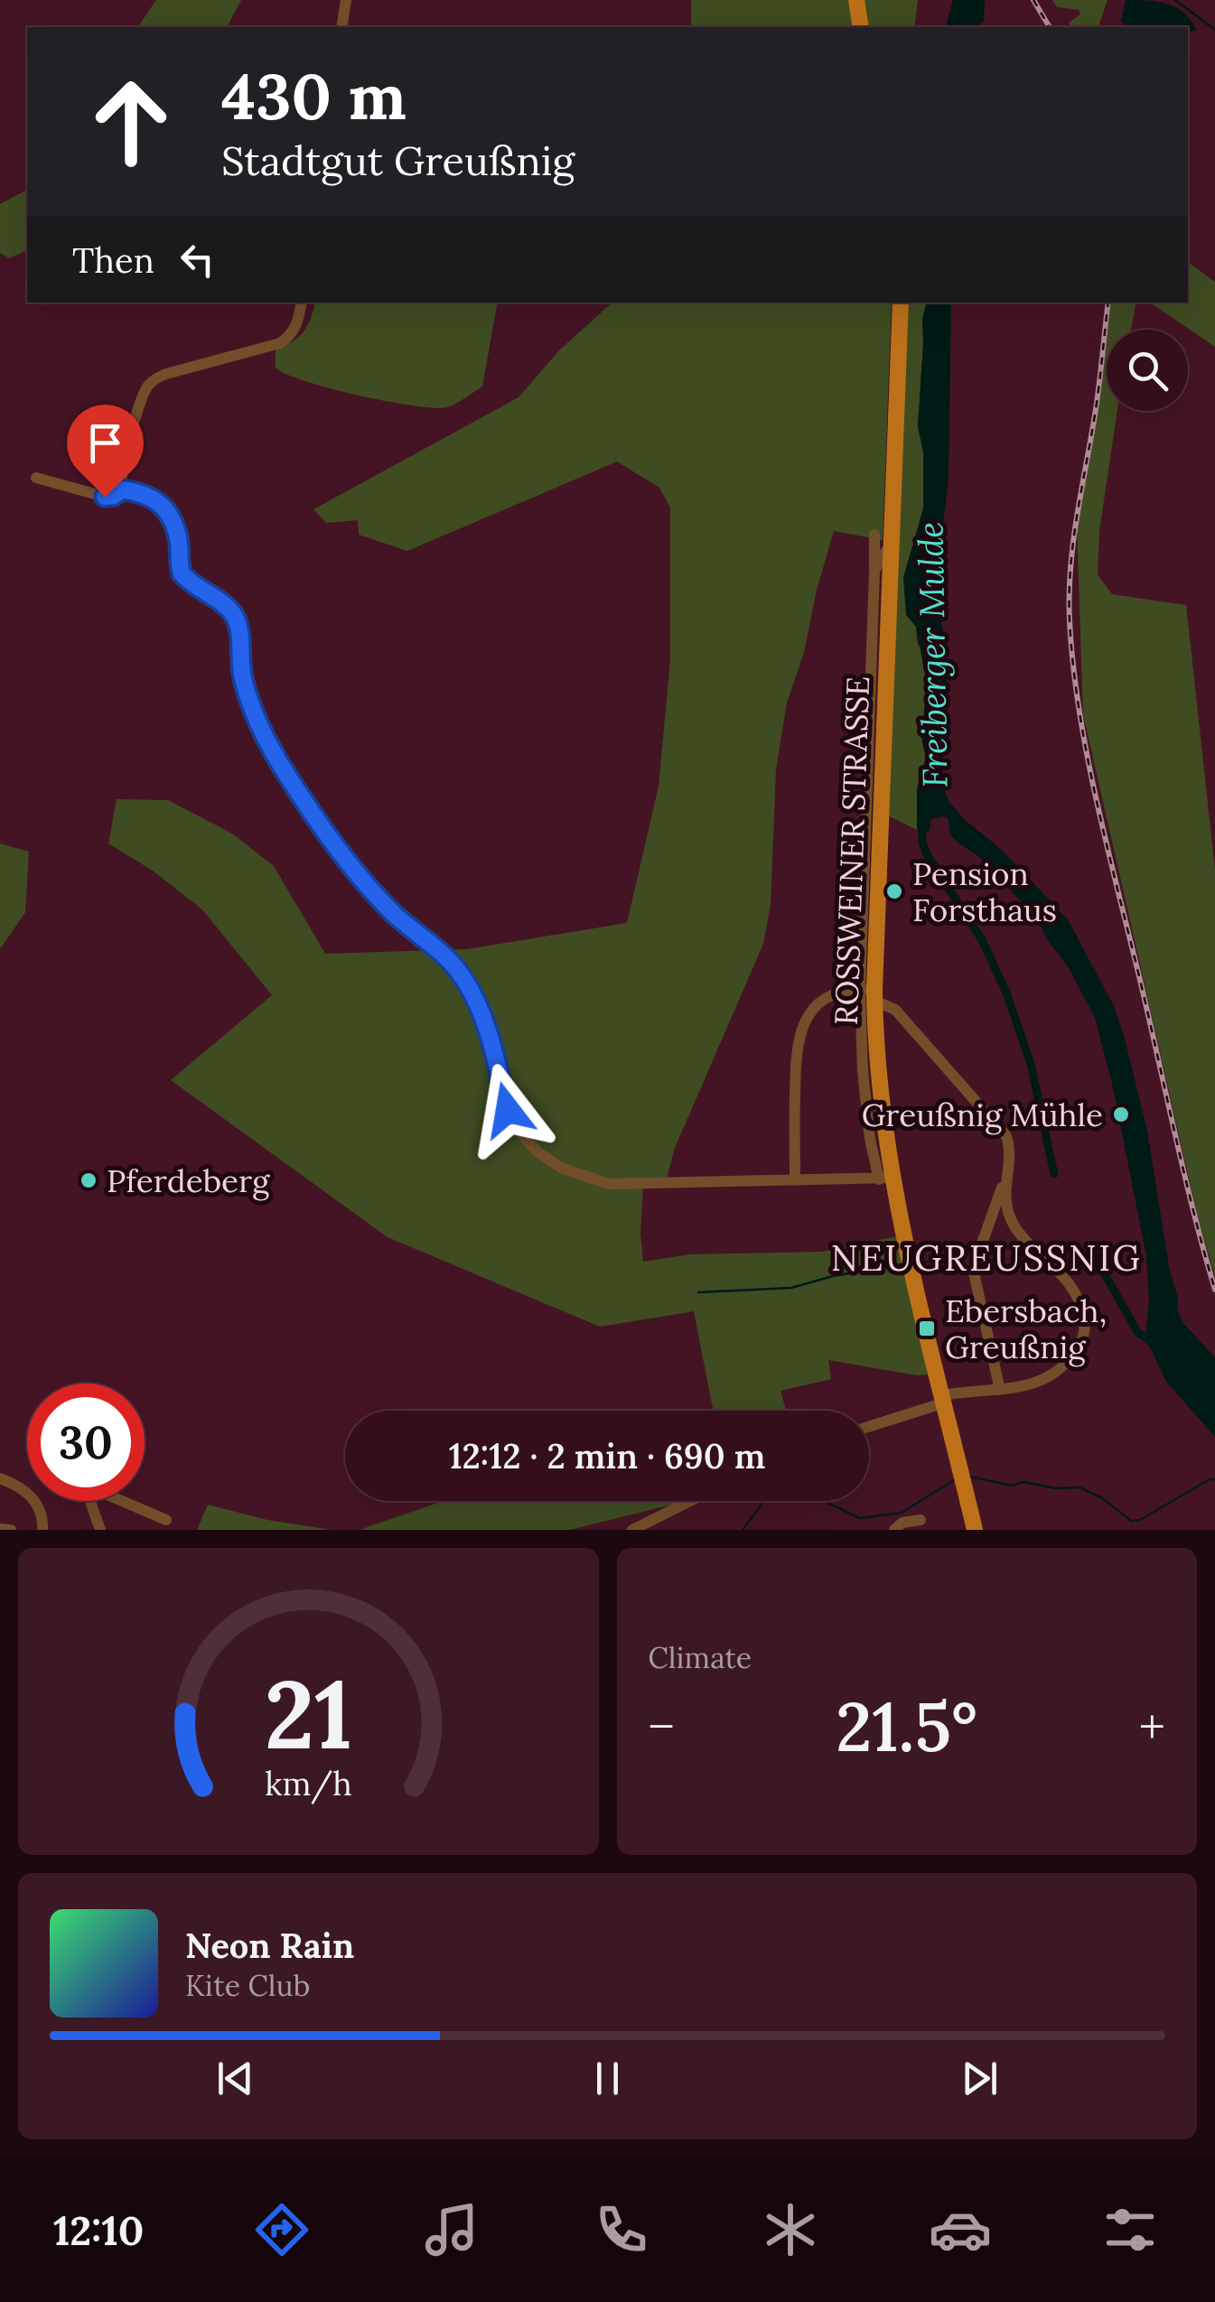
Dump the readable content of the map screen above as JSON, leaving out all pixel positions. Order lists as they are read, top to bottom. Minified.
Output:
{"streets":{"main road":["ROSSWEINER STRASSE"]},"districts":["NEUGREUSSNIG"],"water":["Freiberger Mulde"],"places":{"other":["Pension Forsthaus","Greußnig Mühle","Pferdeberg"],"transit":["Ebersbach, Greußnig"]},"page":{"turn":["430 m","Stadtgut Greußnig"],"then":"Then","limit":"30","trip":"12:12 · 2 min · 690 m","tile":"Climate","heat":["−","21.5°","+"],"song":["Neon Rain","Kite Club"],"tabs":"12:10","gauge":["21","km/h"]}}
